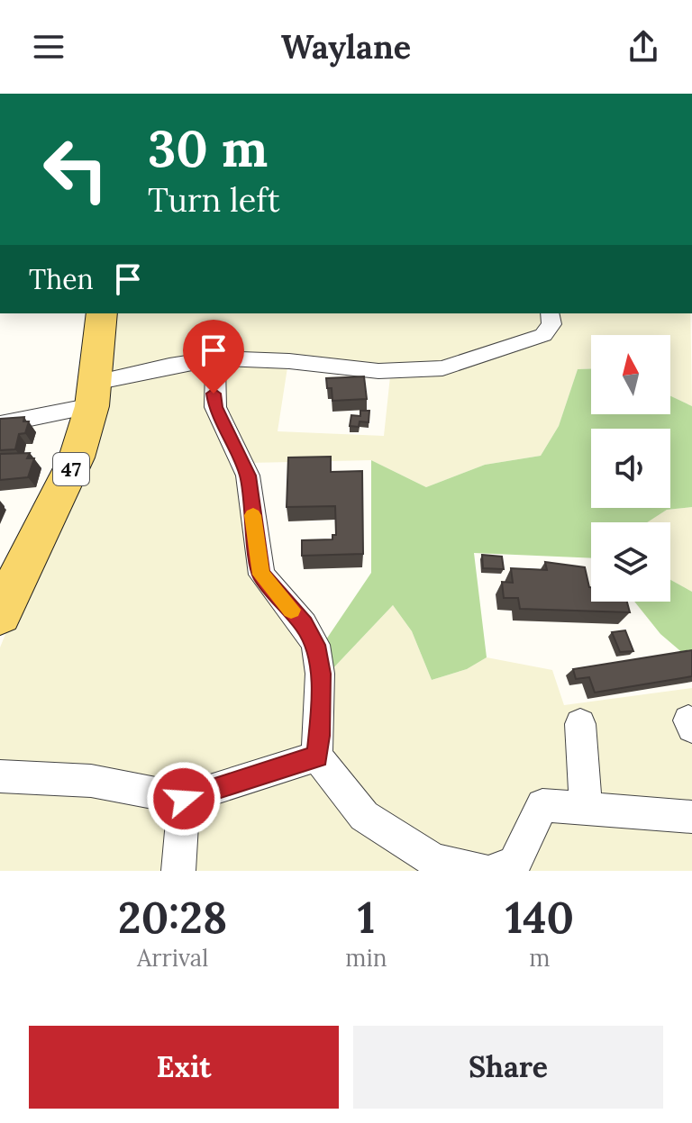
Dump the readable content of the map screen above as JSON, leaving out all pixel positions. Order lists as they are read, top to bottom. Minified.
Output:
{"streets":{"main road":["47"]},"north":"top","page":{"header":"Waylane","turn":["30 m","Turn left"],"then":"Then","eta":["20:28","Arrival","1","min","140","m"],"buttons":["Exit","Share"]}}
